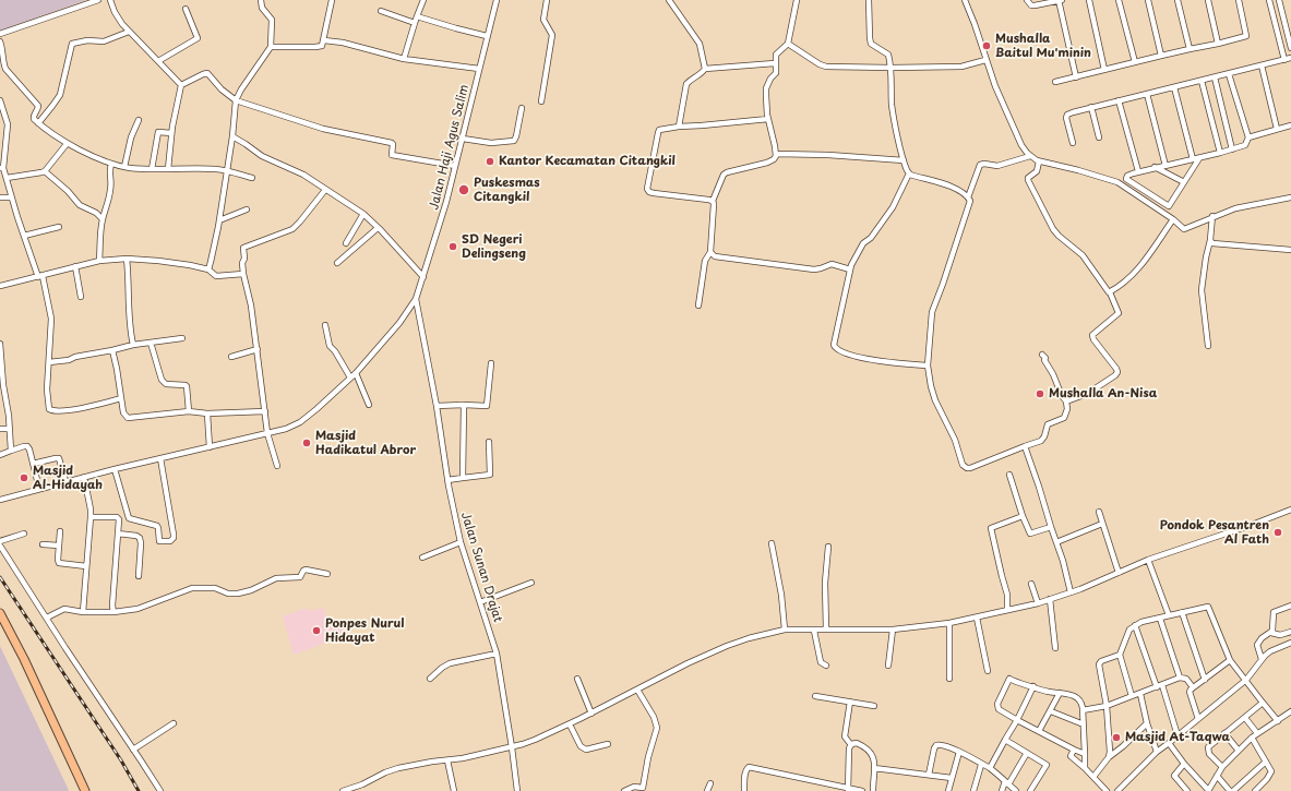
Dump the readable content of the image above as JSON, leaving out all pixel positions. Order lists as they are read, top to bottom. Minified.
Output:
{"streets":{"street":["Jalan Haji Agus Salim","Jalan Sunan Drajat"]},"crossings":[["Jalan Haji Agus Salim","Jalan Sunan Drajat"]],"places":["Mushalla Baitul Mu'minin","Kantor Kecamatan Citangkil","Puskesmas Citangkil","SD Negeri Delingseng","Mushalla An-Nisa","Masjid Hadikatul Abror","Masjid Al-Hidayah","Pondok Pesantren Al Fath","Ponpes Nurul Hidayat","Masjid At-Taqwa"]}
